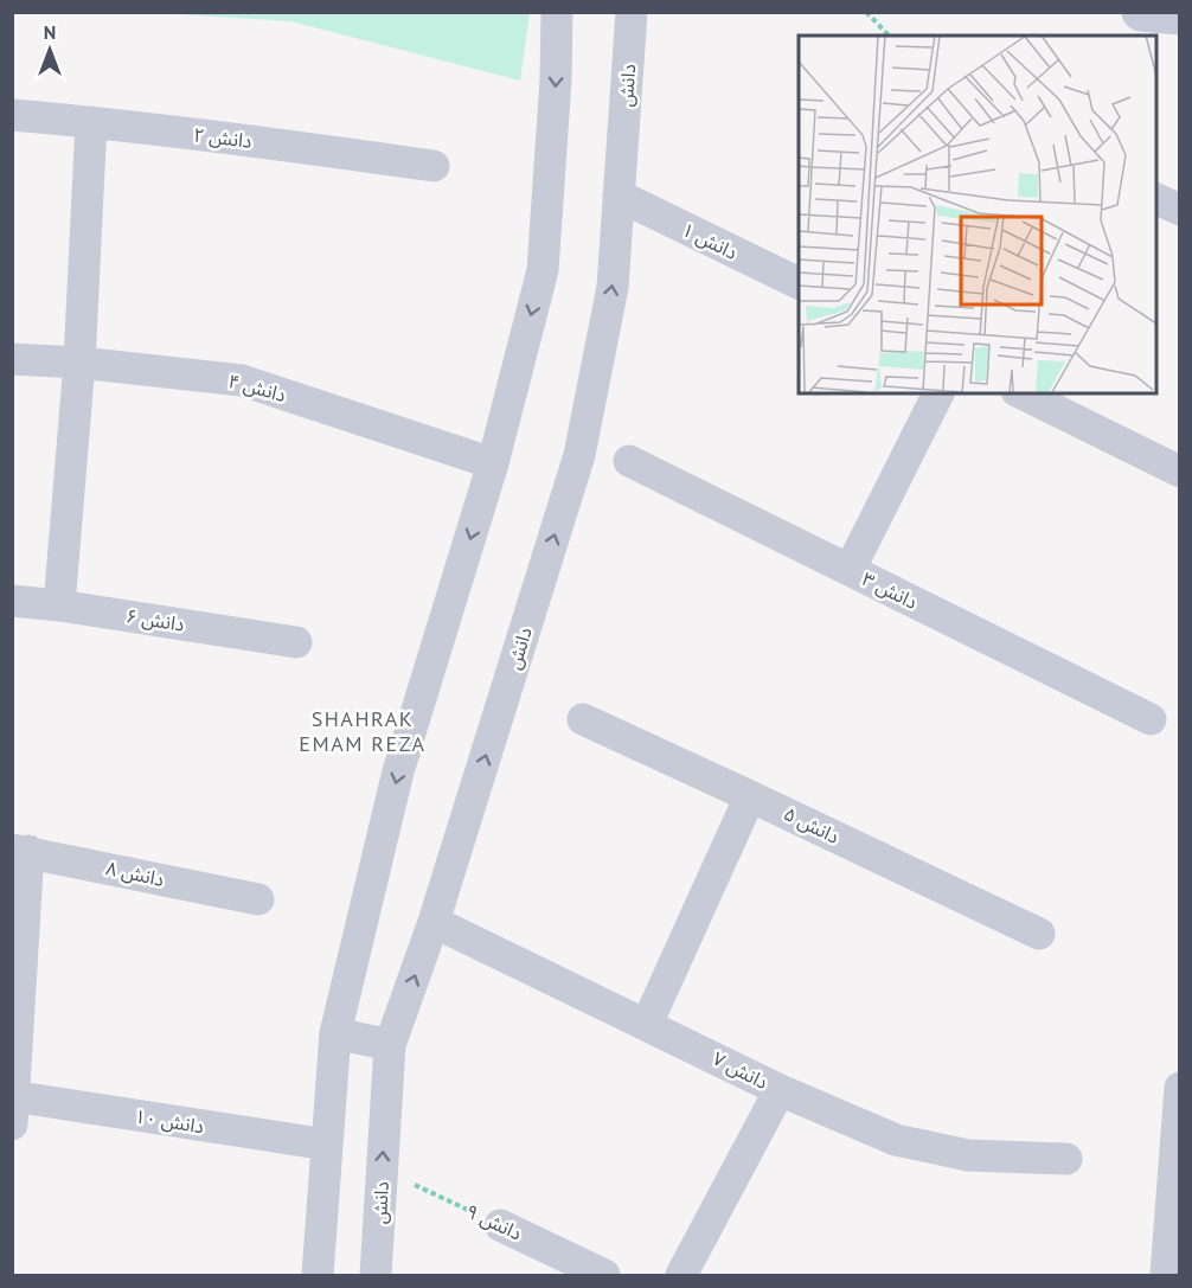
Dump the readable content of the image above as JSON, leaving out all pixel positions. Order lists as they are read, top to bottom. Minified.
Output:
{"streets":{"street":["دانش","دانش ۲","دانش ۱","دانش ۴","دانش ۳","دانش ۶","دانش ۵","دانش ۸","دانش ۷","دانش ۱۰","دانش ۹"]},"crossings":[["دانش","دانش ۱"],["دانش","دانش ۷"],["دانش","دانش ۹"]],"districts":["SHAHRAK EMAM REZA"],"north":"top"}
